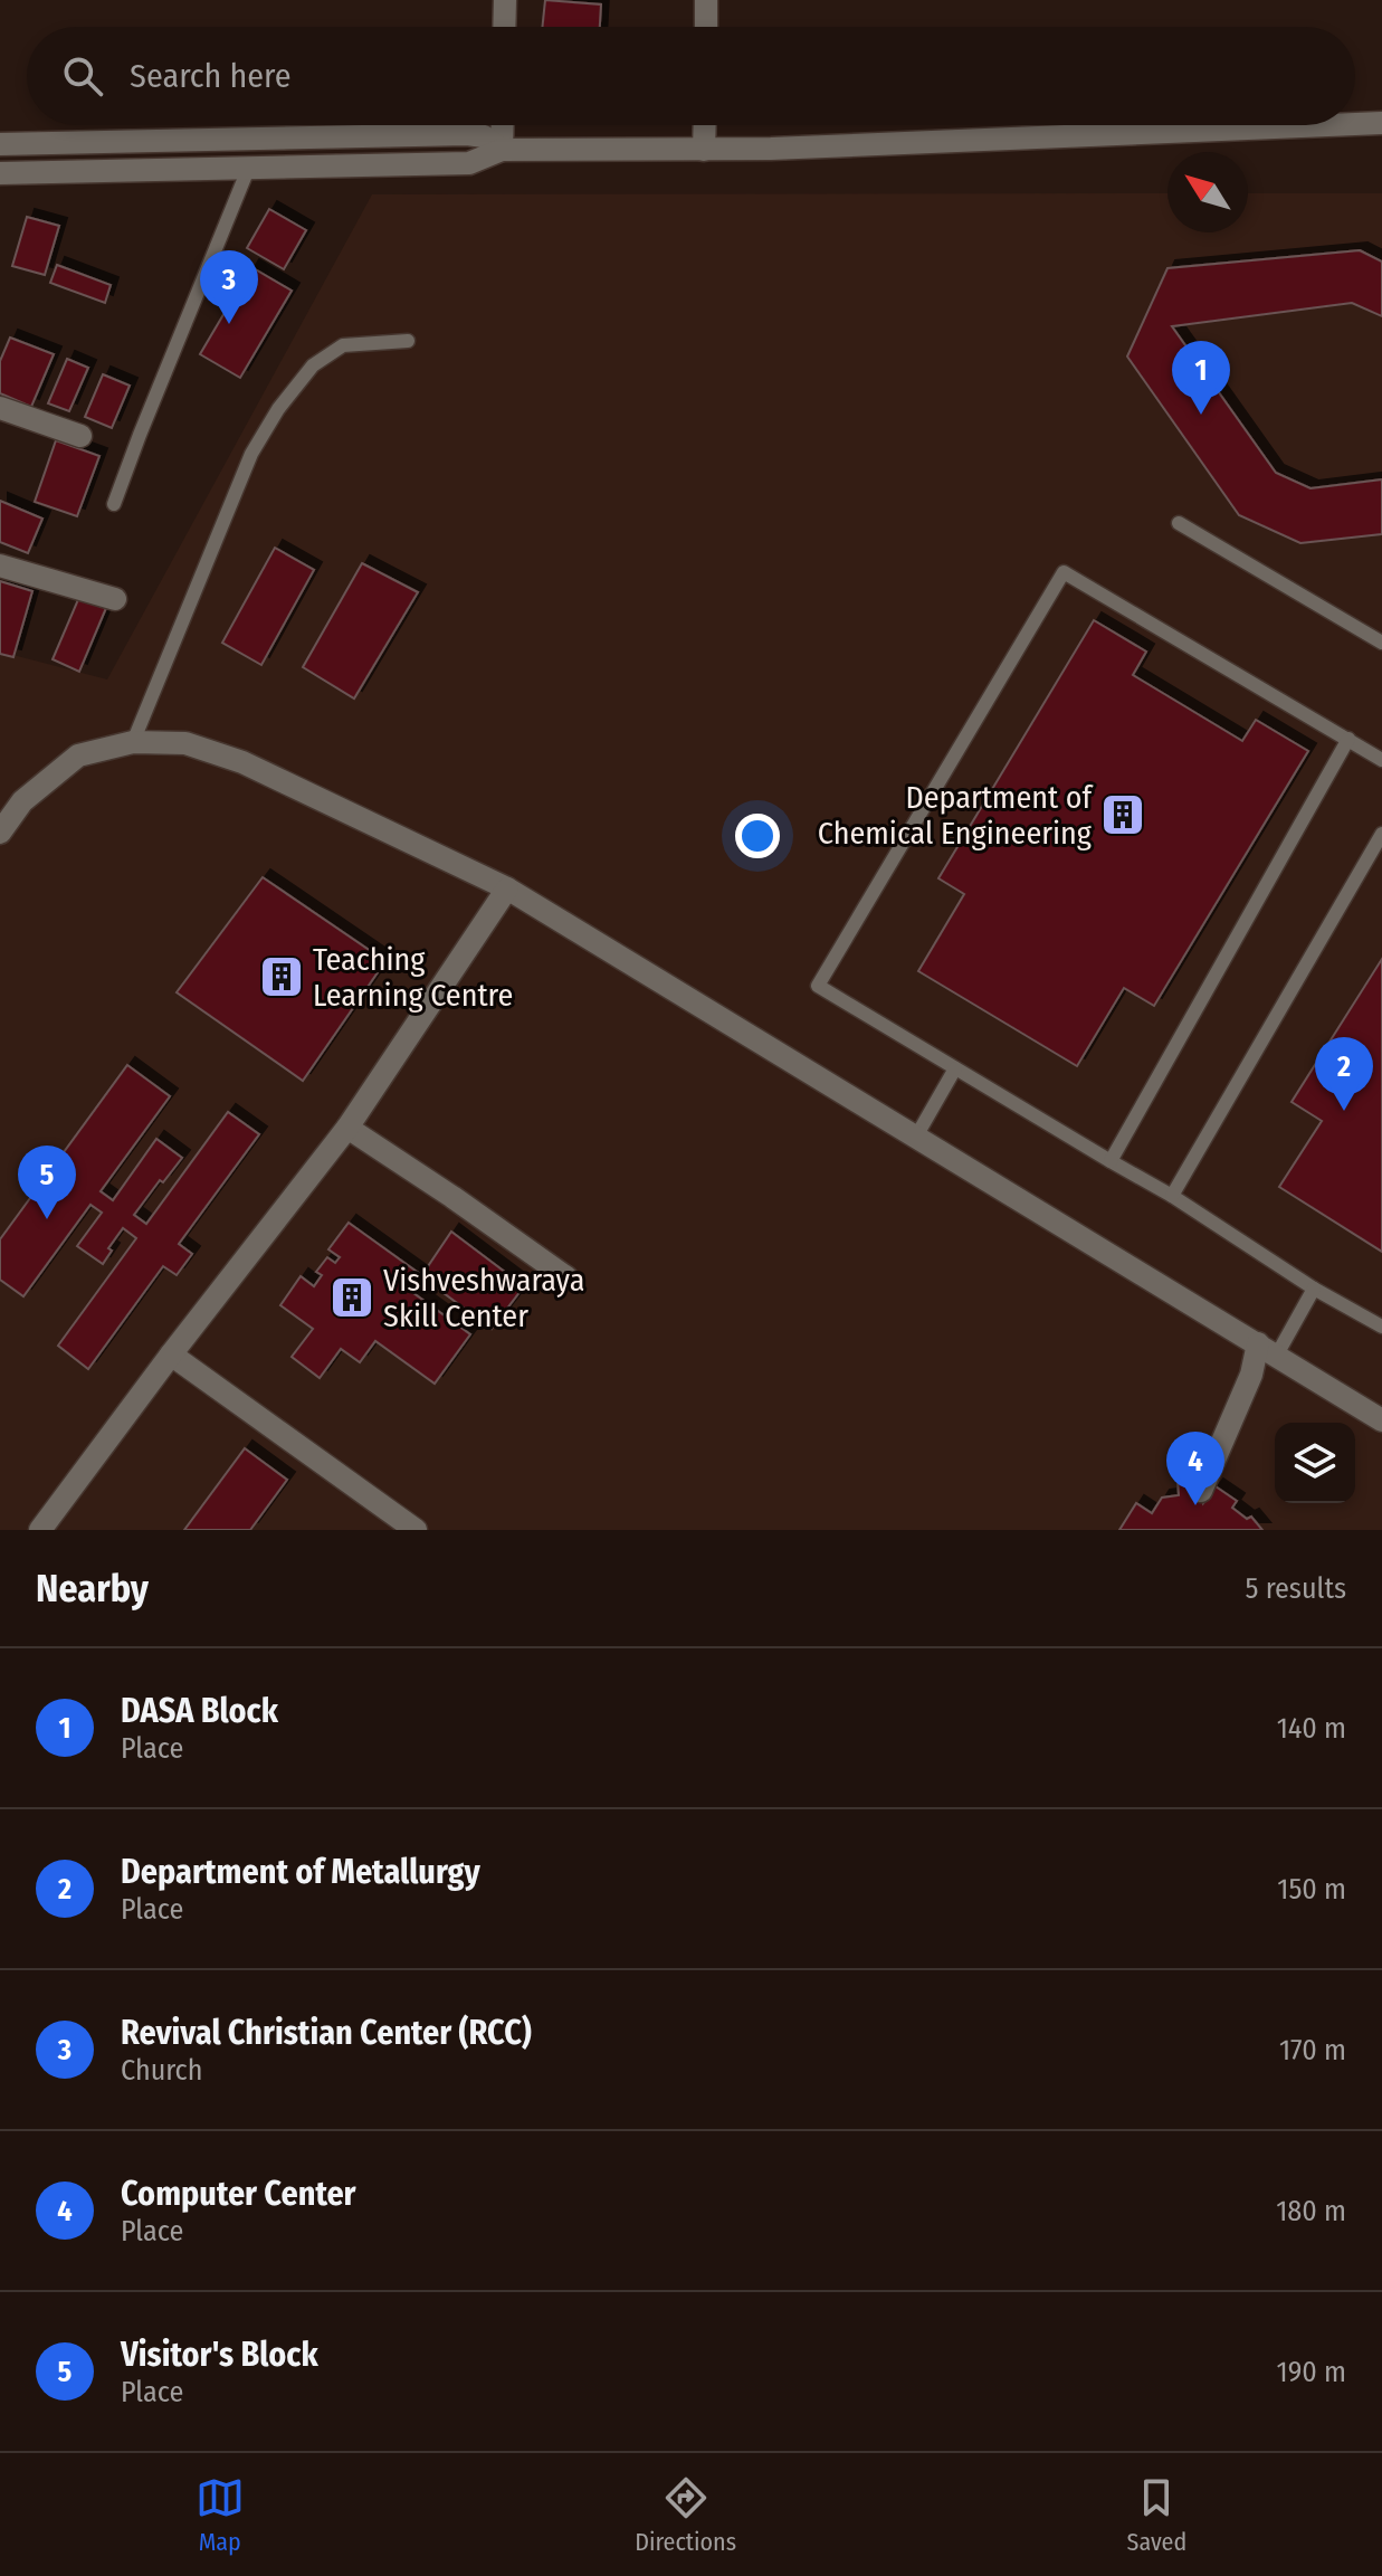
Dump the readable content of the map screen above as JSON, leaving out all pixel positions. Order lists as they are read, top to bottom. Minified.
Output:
{"places":{"building":["Department of Chemical Engineering","Teaching Learning Centre","Vishveshwaraya Skill Center"]},"north":"top left","page":{"search":"Search here","pins":["3","1","2","5","4"],"heading":["Nearby","5 results"],"list":[{"mark":"1","name":"DASA Block","note":"Place","value":"140 m"},{"mark":"2","name":"Department of Metallurgy","note":"Place","value":"150 m"},{"mark":"3","name":"Revival Christian Center (RCC)","note":"Church","value":"170 m"},{"mark":"4","name":"Computer Center","note":"Place","value":"180 m"},{"mark":"5","name":"Visitor's Block","note":"Place","value":"190 m"}],"nav":["Map","Directions","Saved"]}}
